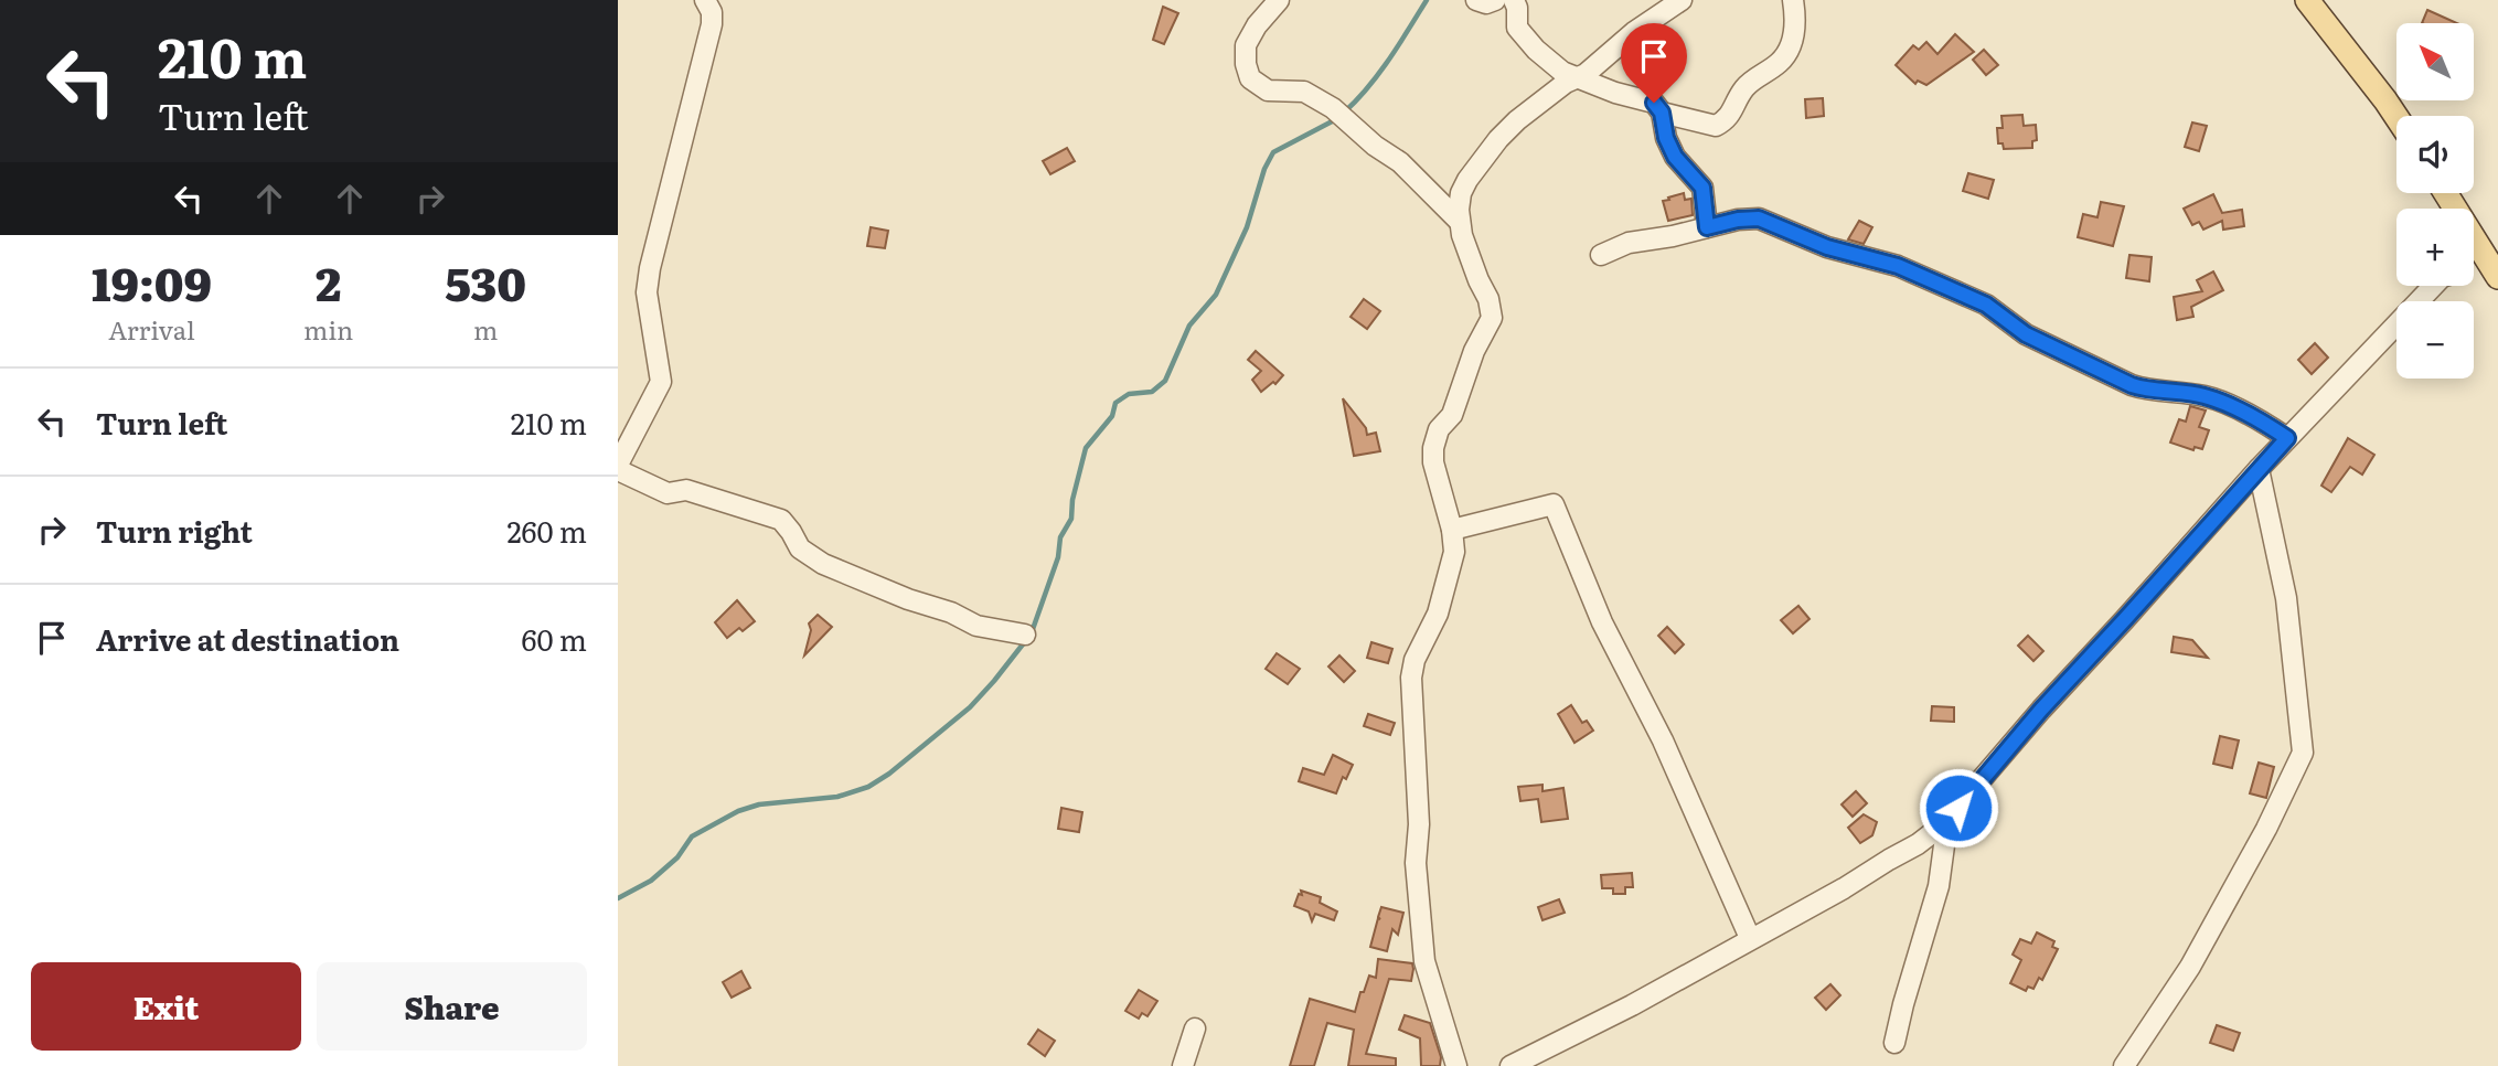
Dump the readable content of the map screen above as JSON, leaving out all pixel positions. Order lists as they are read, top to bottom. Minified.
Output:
{"north":"top left","page":{"turn":["210 m","Turn left"],"map_buttons":["+","−"],"eta":["19:09","Arrival","2","min","530","m"],"list":[{"name":"Turn left","value":"210 m"},{"name":"Turn right","value":"260 m"},{"name":"Arrive at destination","value":"60 m"}],"buttons":["Exit","Share"]}}
